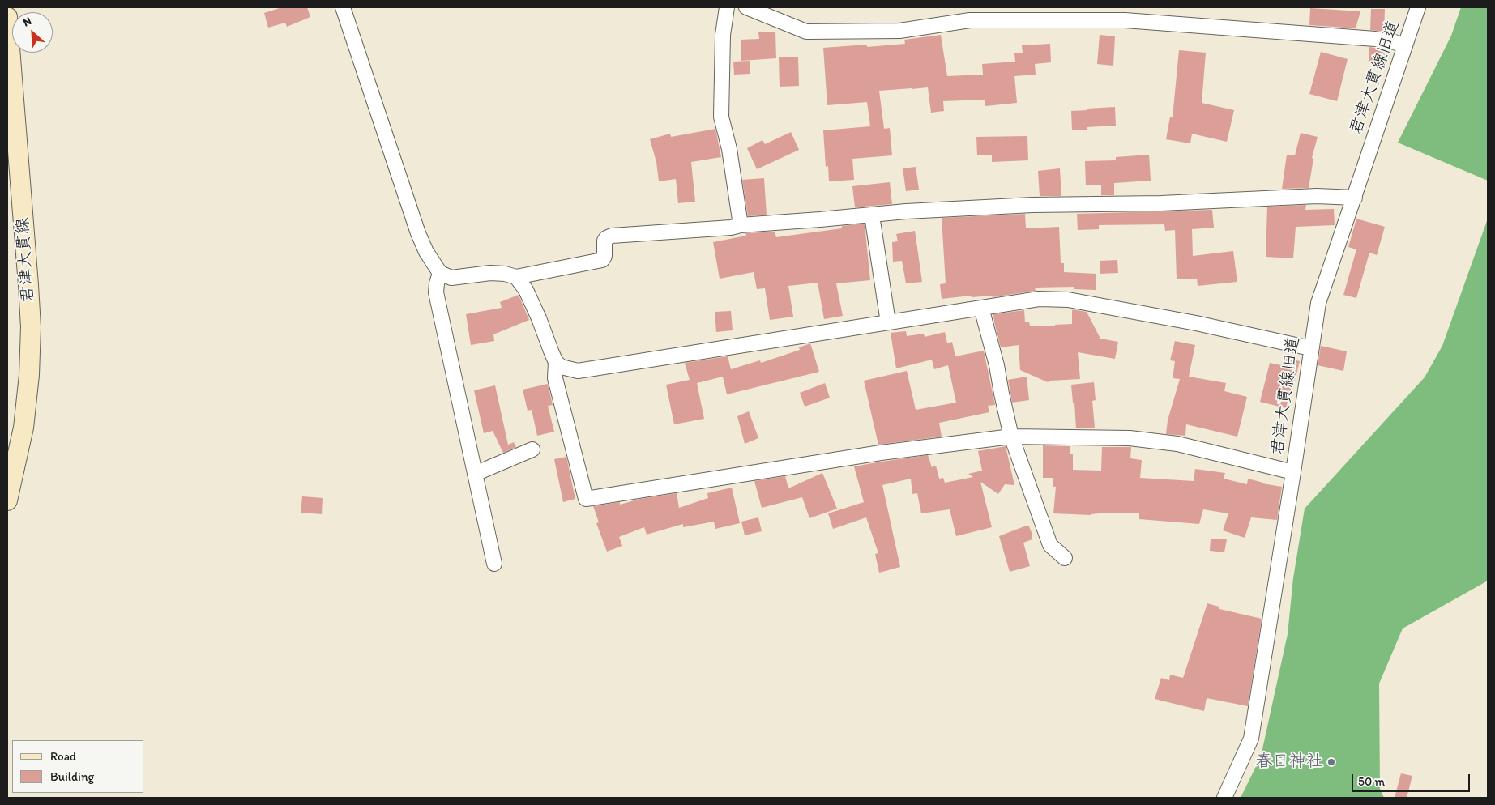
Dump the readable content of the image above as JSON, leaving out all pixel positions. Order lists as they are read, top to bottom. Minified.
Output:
{"streets":{"main road":["君津大貫線"],"street":["君津大貫線旧道"]},"places":["春日神社"],"legend":["Road","Building"],"scale_bar":"50 m","north":"top left"}
